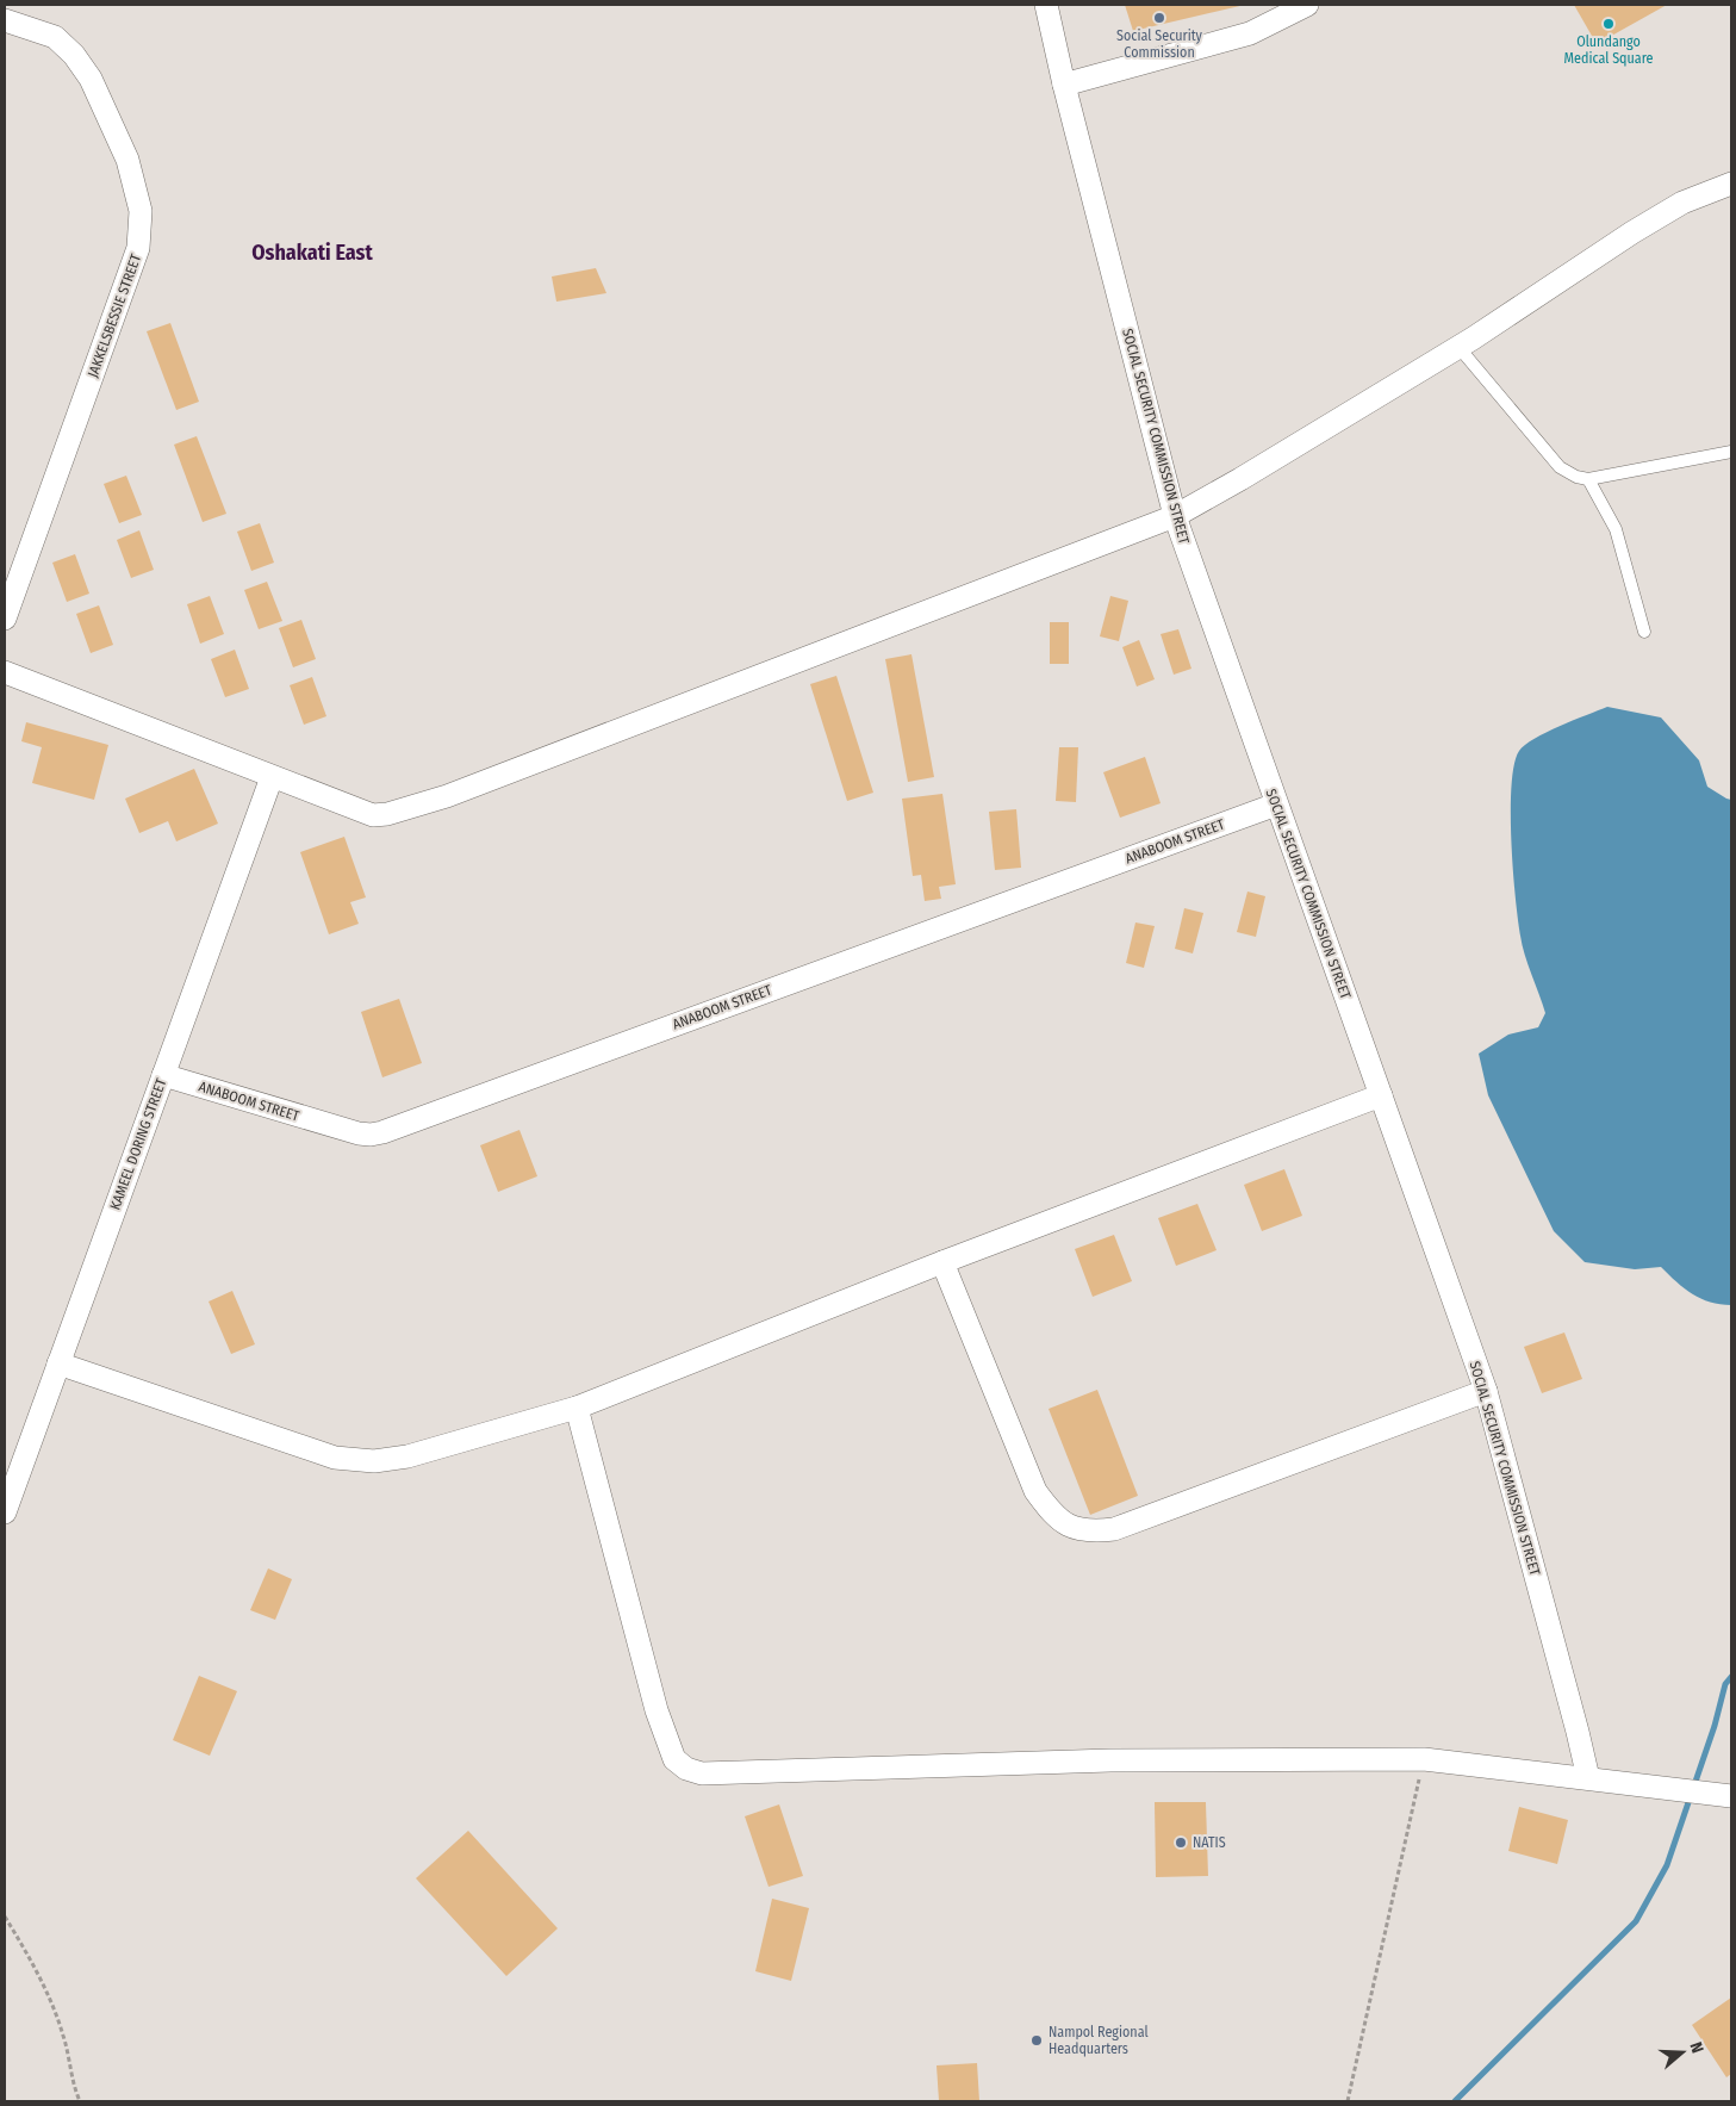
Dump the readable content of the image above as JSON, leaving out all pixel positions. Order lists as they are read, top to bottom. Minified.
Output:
{"streets":{"street":["JAKKELSBESSIE STREET","SOCIAL SECURITY COMMISSION STREET","ANABOOM STREET","KAMEEL DORING STREET"]},"crossings":[["SOCIAL SECURITY COMMISSION STREET","ANABOOM STREET"],["ANABOOM STREET","KAMEEL DORING STREET"]],"districts":["Oshakati East"],"places":["Social Security Commission","Olundango Medical Square","NATIS","Nampol Regional Headquarters"],"north":"right"}
